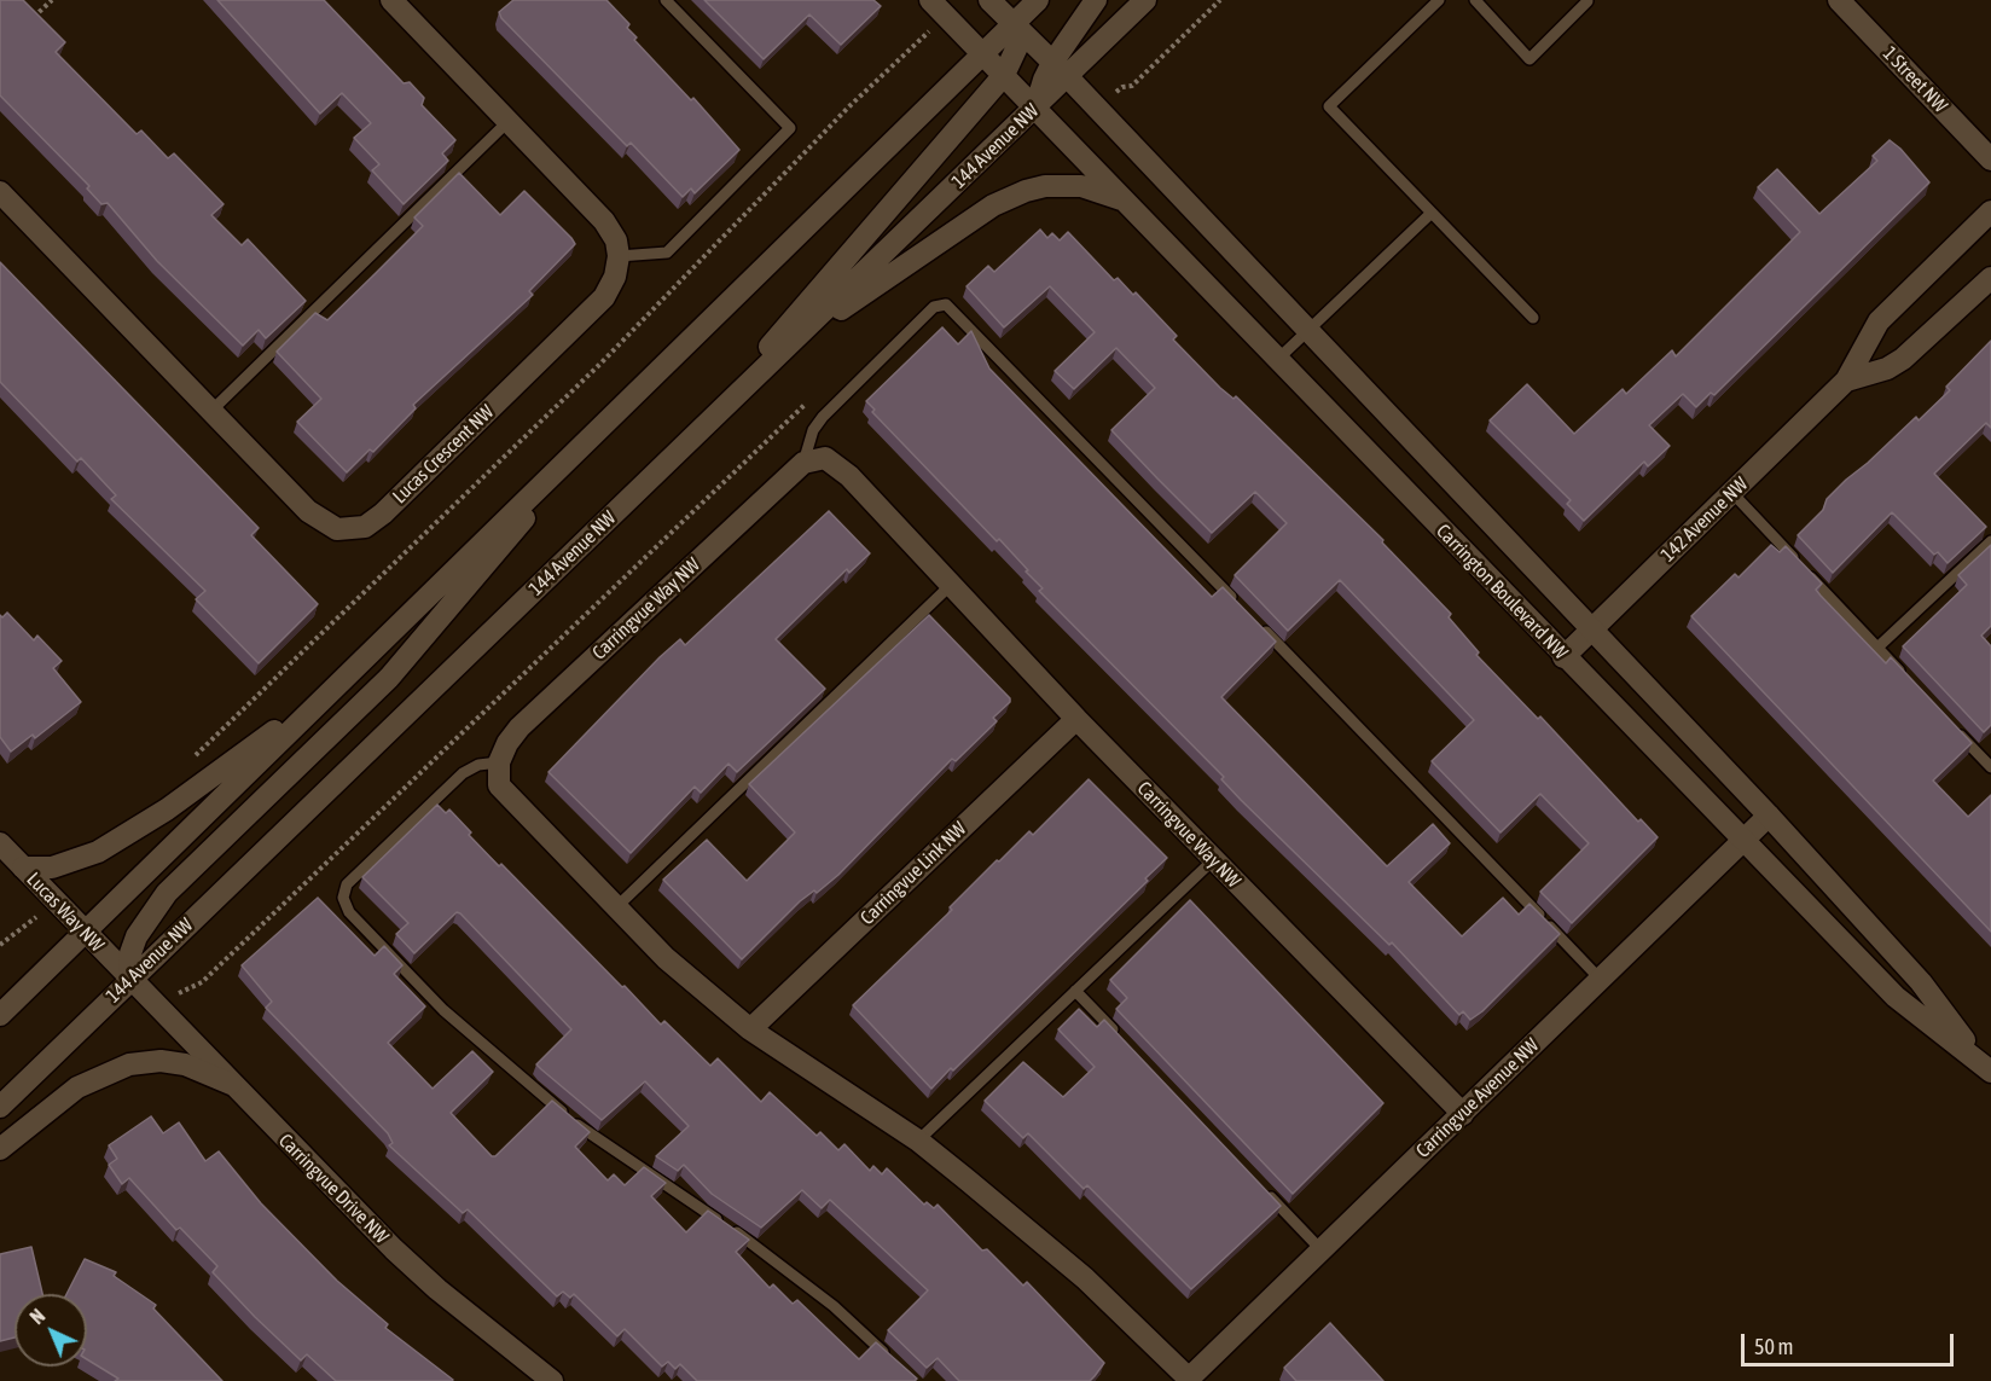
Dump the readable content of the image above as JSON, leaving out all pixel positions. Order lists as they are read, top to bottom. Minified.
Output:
{"streets":{"street":["1 Street NW","144 Avenue NW","Lucas Crescent NW","142 Avenue NW","Carrington Boulevard NW","Carringvue Way NW","Carringvue Link NW","Lucas Way NW","Carringvue Avenue NW","Carringvue Drive NW"]},"crossings":[["144 Avenue NW","Carrington Boulevard NW"],["144 Avenue NW","Lucas Way NW"],["144 Avenue NW","Carringvue Drive NW"],["142 Avenue NW","Carrington Boulevard NW"],["Carrington Boulevard NW","Carringvue Avenue NW"],["Carringvue Way NW","Carringvue Link NW"],["Carringvue Way NW","Carringvue Avenue NW"],["Lucas Way NW","Carringvue Drive NW"]],"scale_bar":"50 m","north":"top left"}
